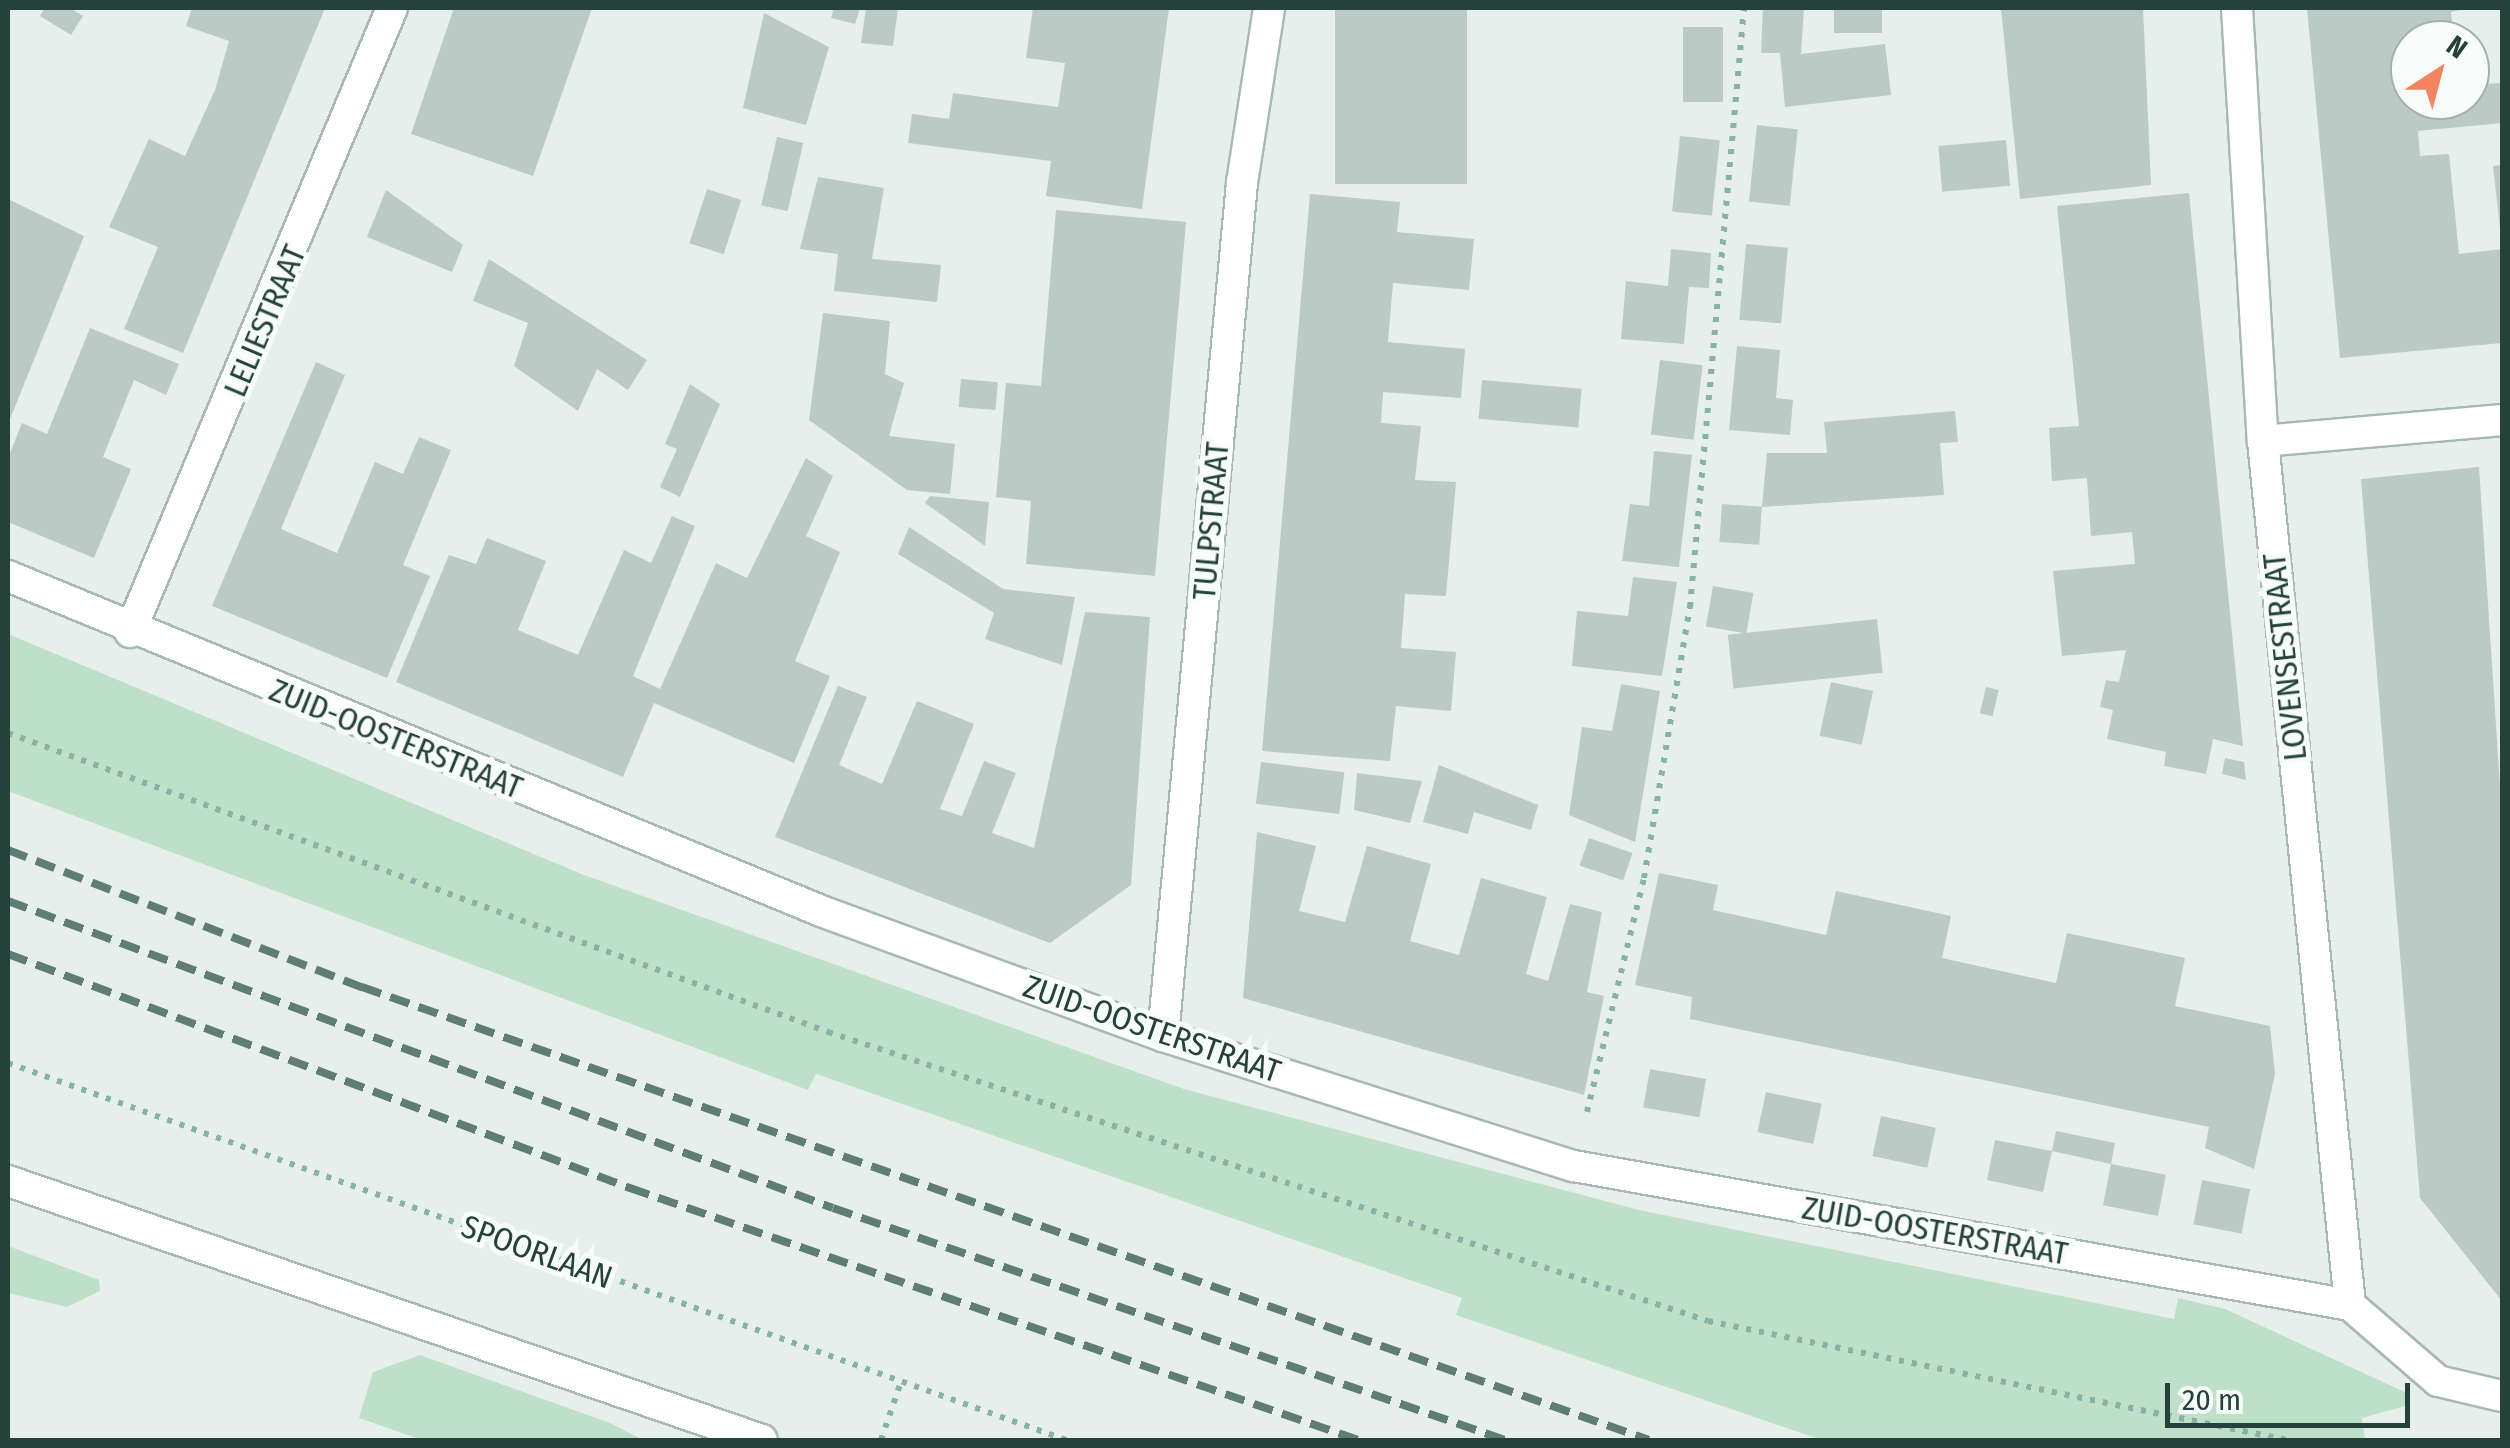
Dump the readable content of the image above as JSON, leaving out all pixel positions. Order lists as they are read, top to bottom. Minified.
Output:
{"streets":{"street":["LELIESTRAAT","TULPSTRAAT","LOVENSESTRAAT","ZUID-OOSTERSTRAAT"],"path":["SPOORLAAN"]},"crossings":[["LELIESTRAAT","ZUID-OOSTERSTRAAT"],["TULPSTRAAT","ZUID-OOSTERSTRAAT"],["LOVENSESTRAAT","ZUID-OOSTERSTRAAT"]],"scale_bar":"20 m","north":"top right"}
